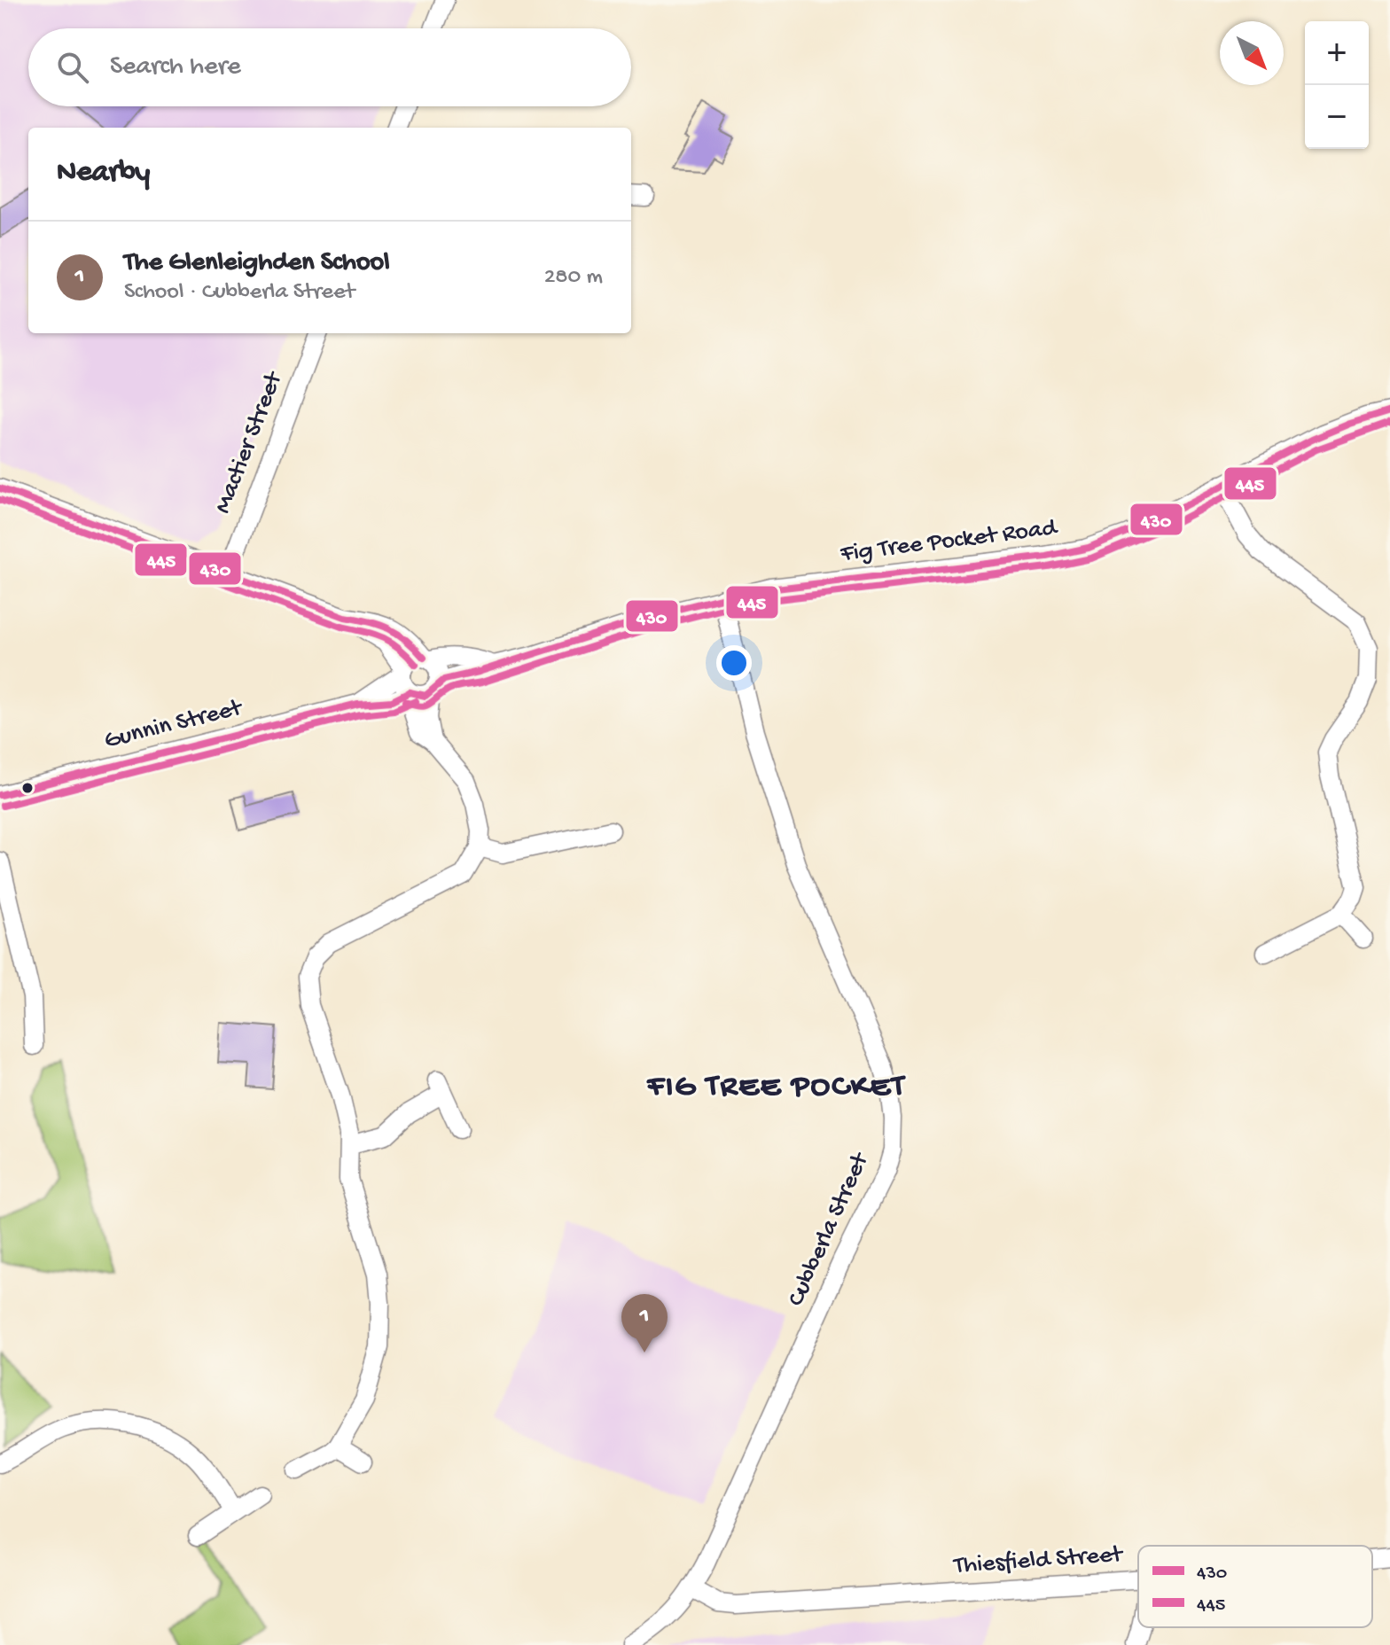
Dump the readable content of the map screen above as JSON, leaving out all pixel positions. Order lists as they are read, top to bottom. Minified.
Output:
{"streets":{"street":["Mactier Street","Fig Tree Pocket Road","Gunnin Street","Cubberla Street","Thiesfield Street"]},"crossings":[["Fig Tree Pocket Road","Gunnin Street"],["Fig Tree Pocket Road","Cubberla Street"],["Cubberla Street","Thiesfield Street"]],"districts":["FIG TREE POCKET"],"lines":["transit line 430","transit line 445"],"legend":["430","445"],"north":"bottom right","page":{"map_buttons":["+","−"],"search":"Search here","heading":"Nearby","list":[{"mark":"1","name":"The Glenleighden School","note":"School · Cubberla Street","value":"280 m"}],"pins":"1"}}
